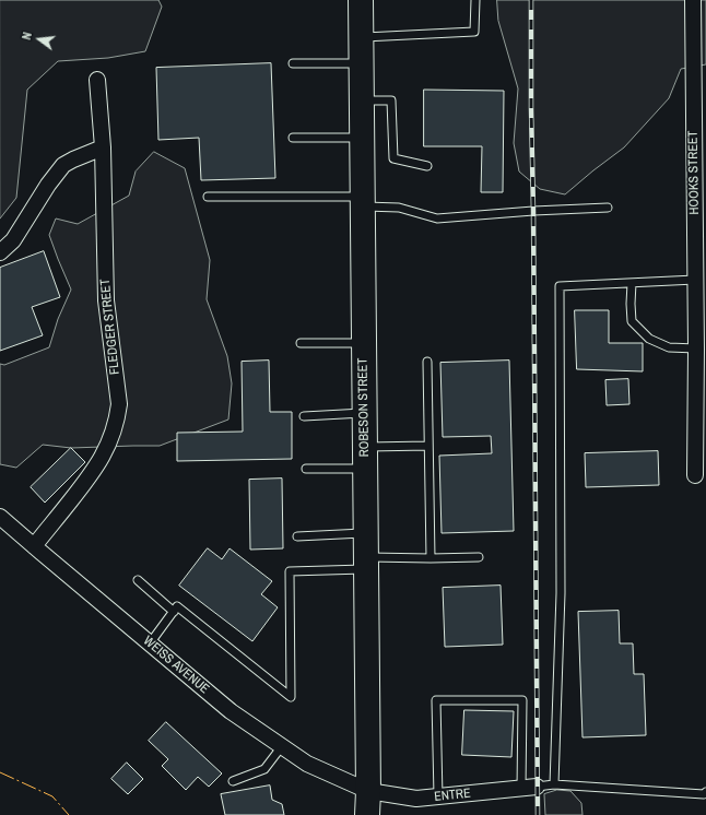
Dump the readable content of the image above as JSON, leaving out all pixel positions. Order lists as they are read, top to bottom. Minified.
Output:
{"streets":{"main road":["ROBESON STREET"],"street":["HOOKS STREET","FLEDGER STREET","WEISS AVENUE","ENTRE"]},"crossings":[["FLEDGER STREET","WEISS AVENUE"],["ROBESON STREET","WEISS AVENUE"],["ROBESON STREET","ENTRE"],["WEISS AVENUE","ENTRE"]],"north":"left"}
